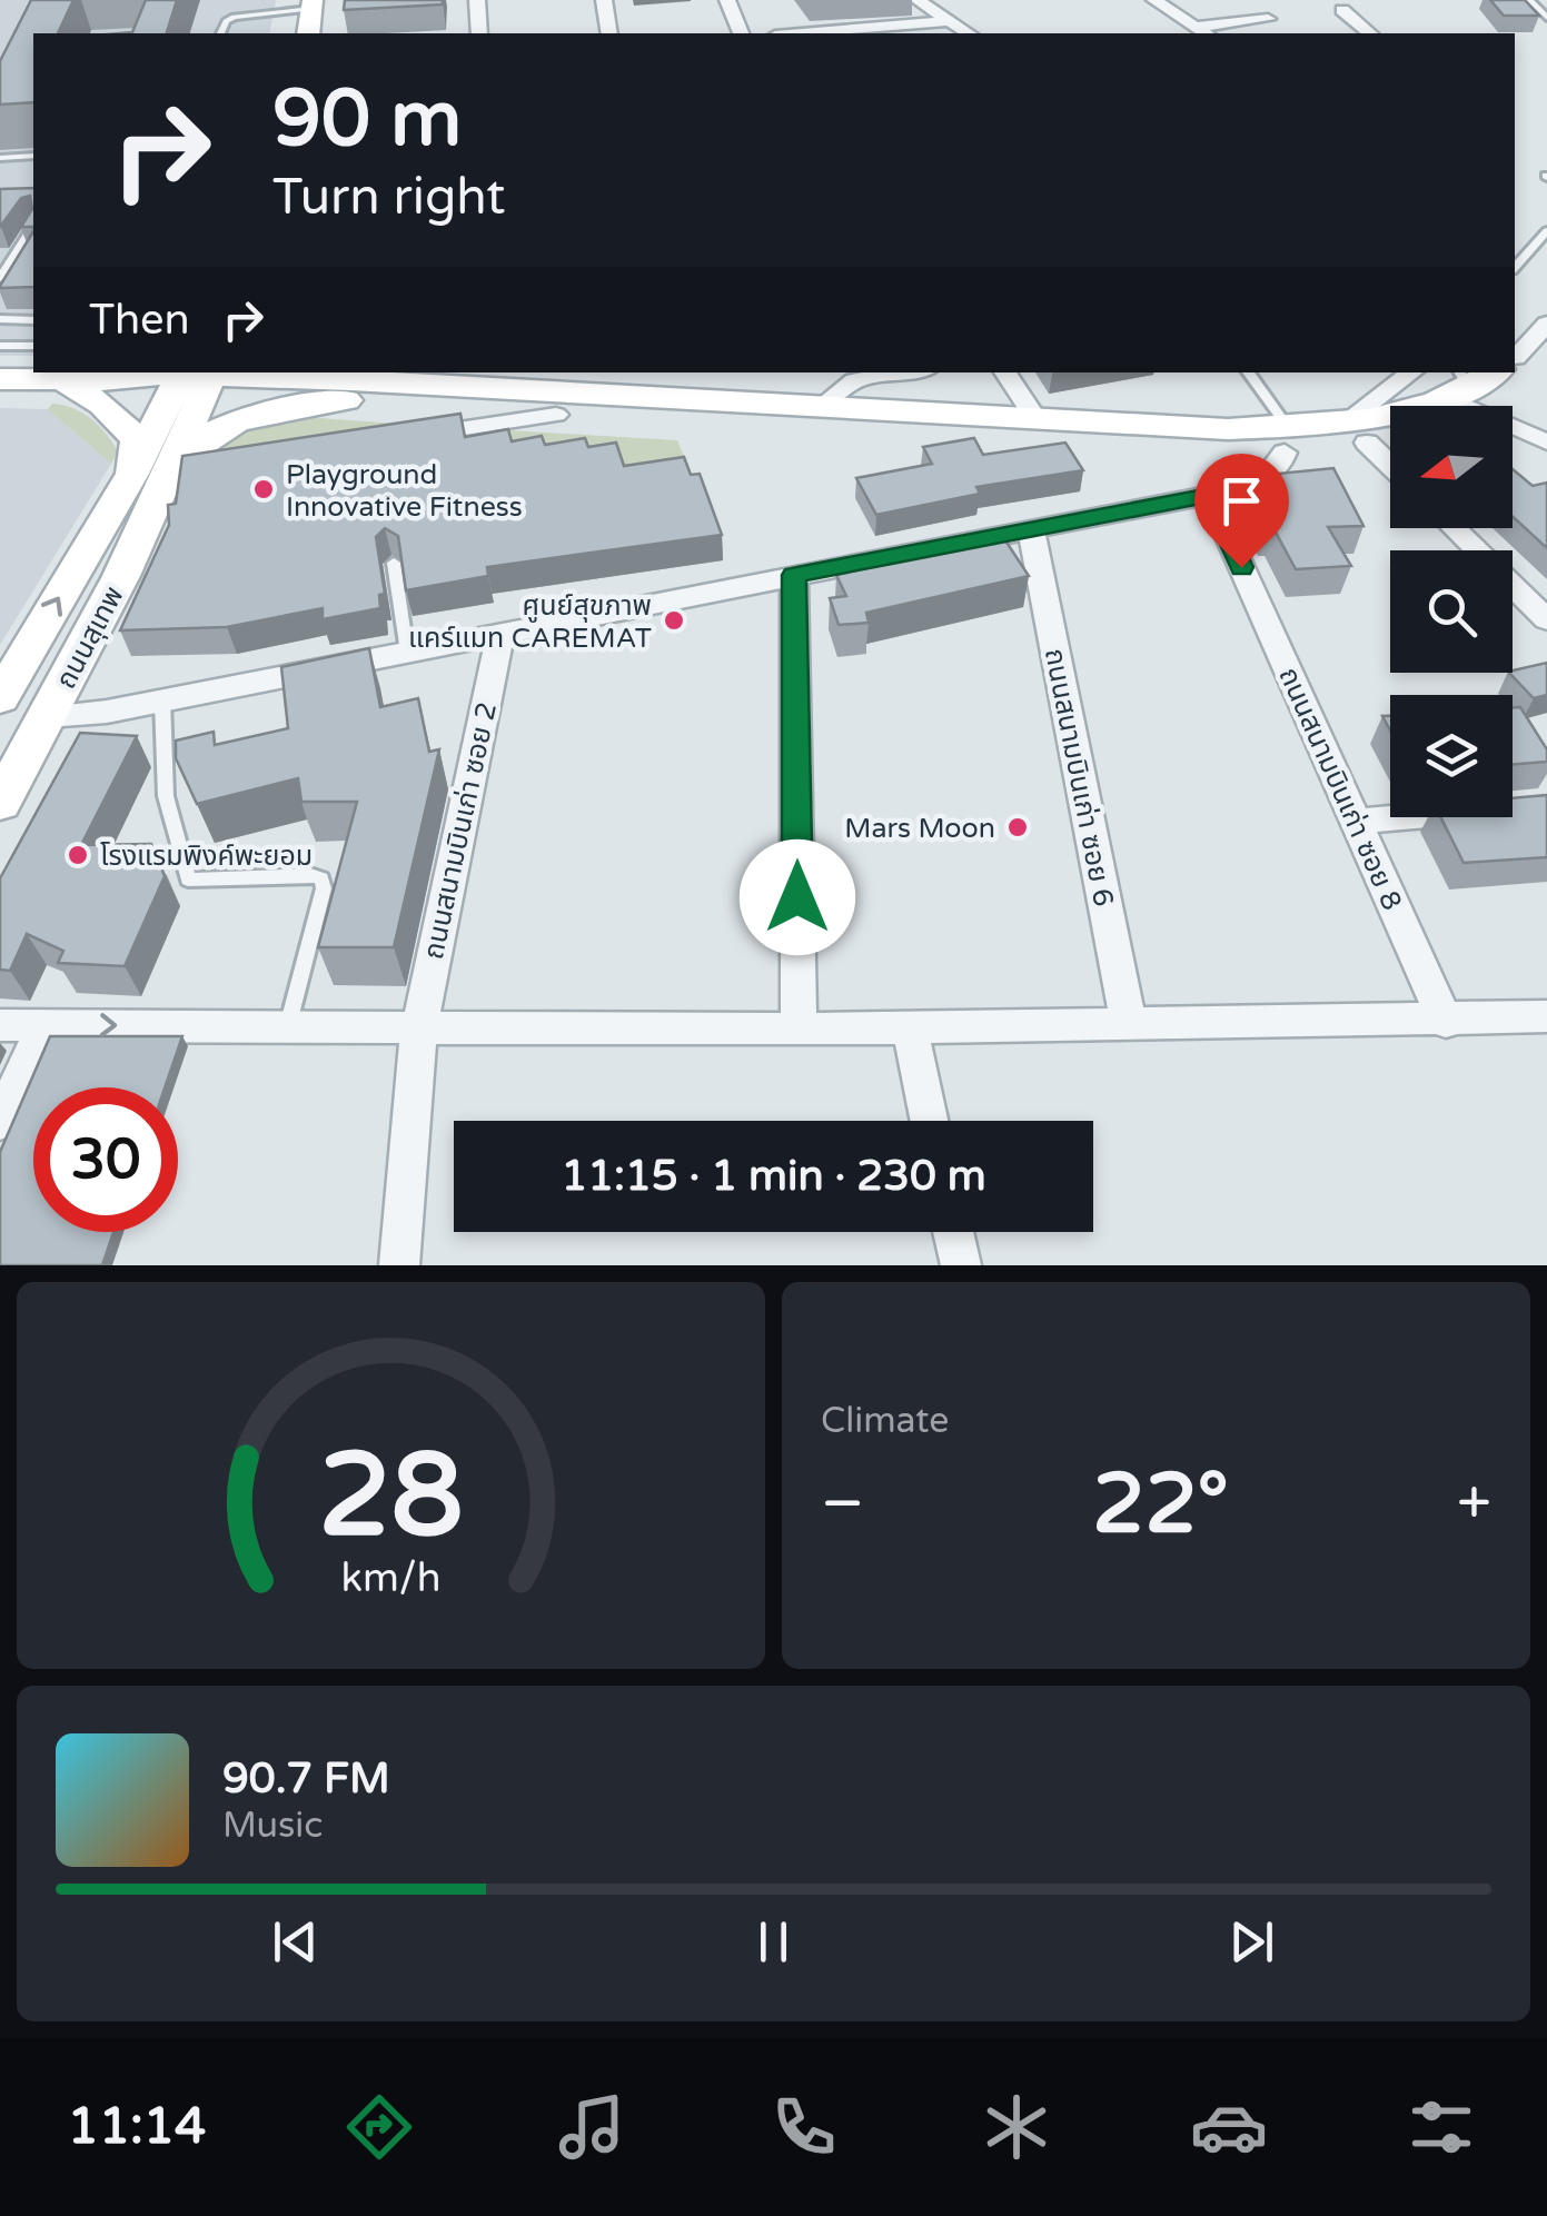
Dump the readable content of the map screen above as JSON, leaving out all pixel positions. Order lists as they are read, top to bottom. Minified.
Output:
{"streets":{"street":["ถนนสุเทพ","ถนนสนามบินเก่า ซอย 6","ถนนสนามบินเก่า ซอย 8","ถนนสนามบินเก่า ซอย 2"]},"places":["Playground Innovative Fitness","ศูนย์สุขภาพ แคร์แมท CAREMAT","Mars Moon","โรงแรมพิงค์พะยอม"],"north":"left","page":{"turn":["90 m","Turn right"],"then":"Then","limit":"30","trip":"11:15 · 1 min · 230 m","tile":"Climate","heat":["−","22°","+"],"song":["90.7 FM","Music"],"tabs":"11:14","gauge":["28","km/h"]}}
